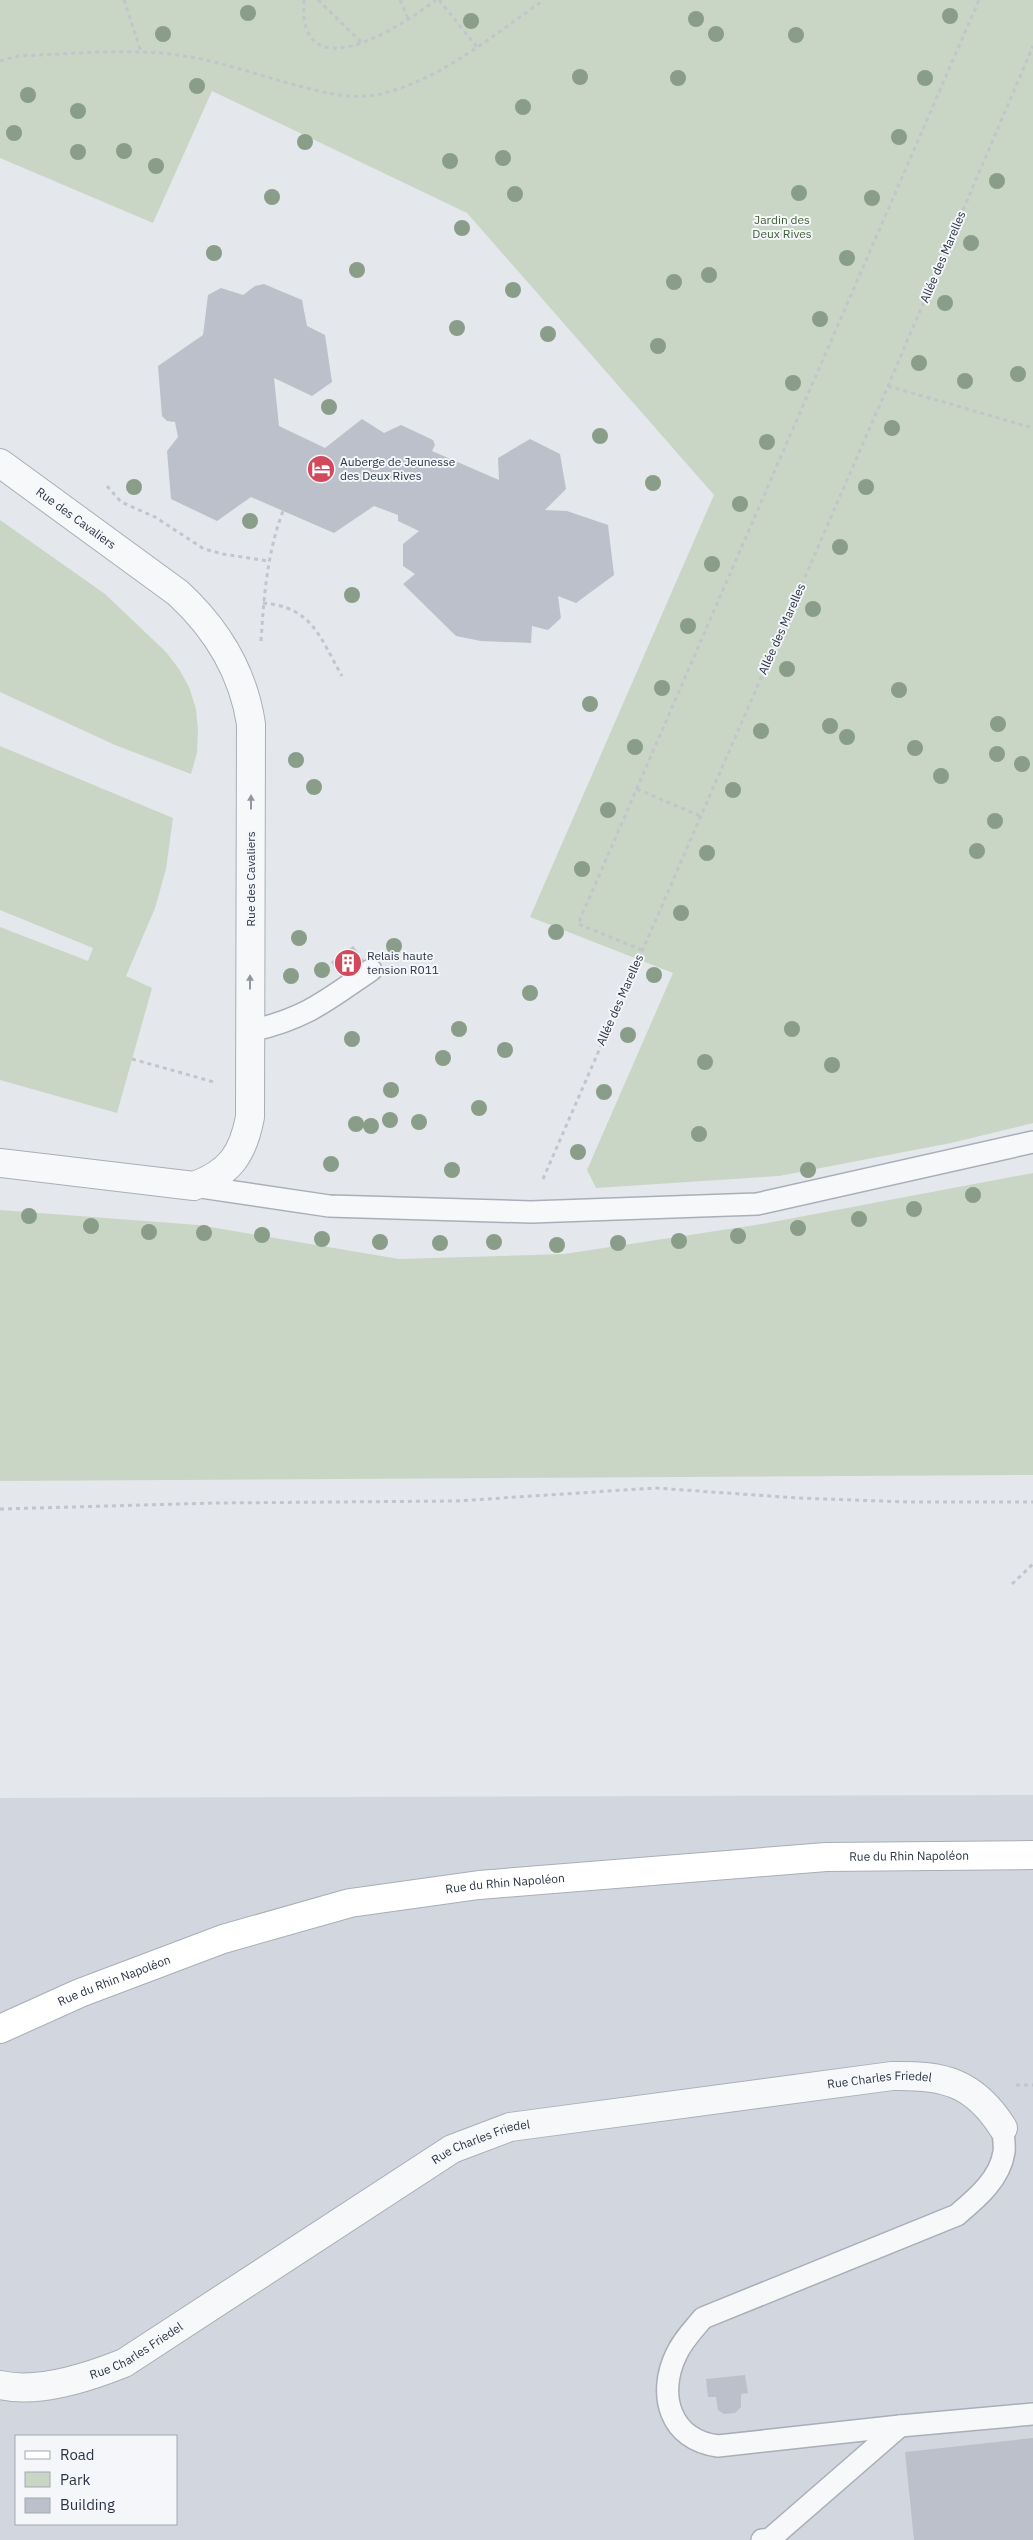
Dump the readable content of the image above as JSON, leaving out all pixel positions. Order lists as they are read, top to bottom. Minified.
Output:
{"streets":{"main road":["Rue du Rhin Napoléon"],"street":["Rue des Cavaliers","Rue Charles Friedel"],"path":["Allée des Marelles"]},"one_way":["Rue des Cavaliers"],"parks":["Jardin des Deux Rives"],"places":{"hotel":["Auberge de Jeunesse des Deux Rives"],"building":["Relais haute tension R011"]},"legend":["Road","Park","Building"]}
